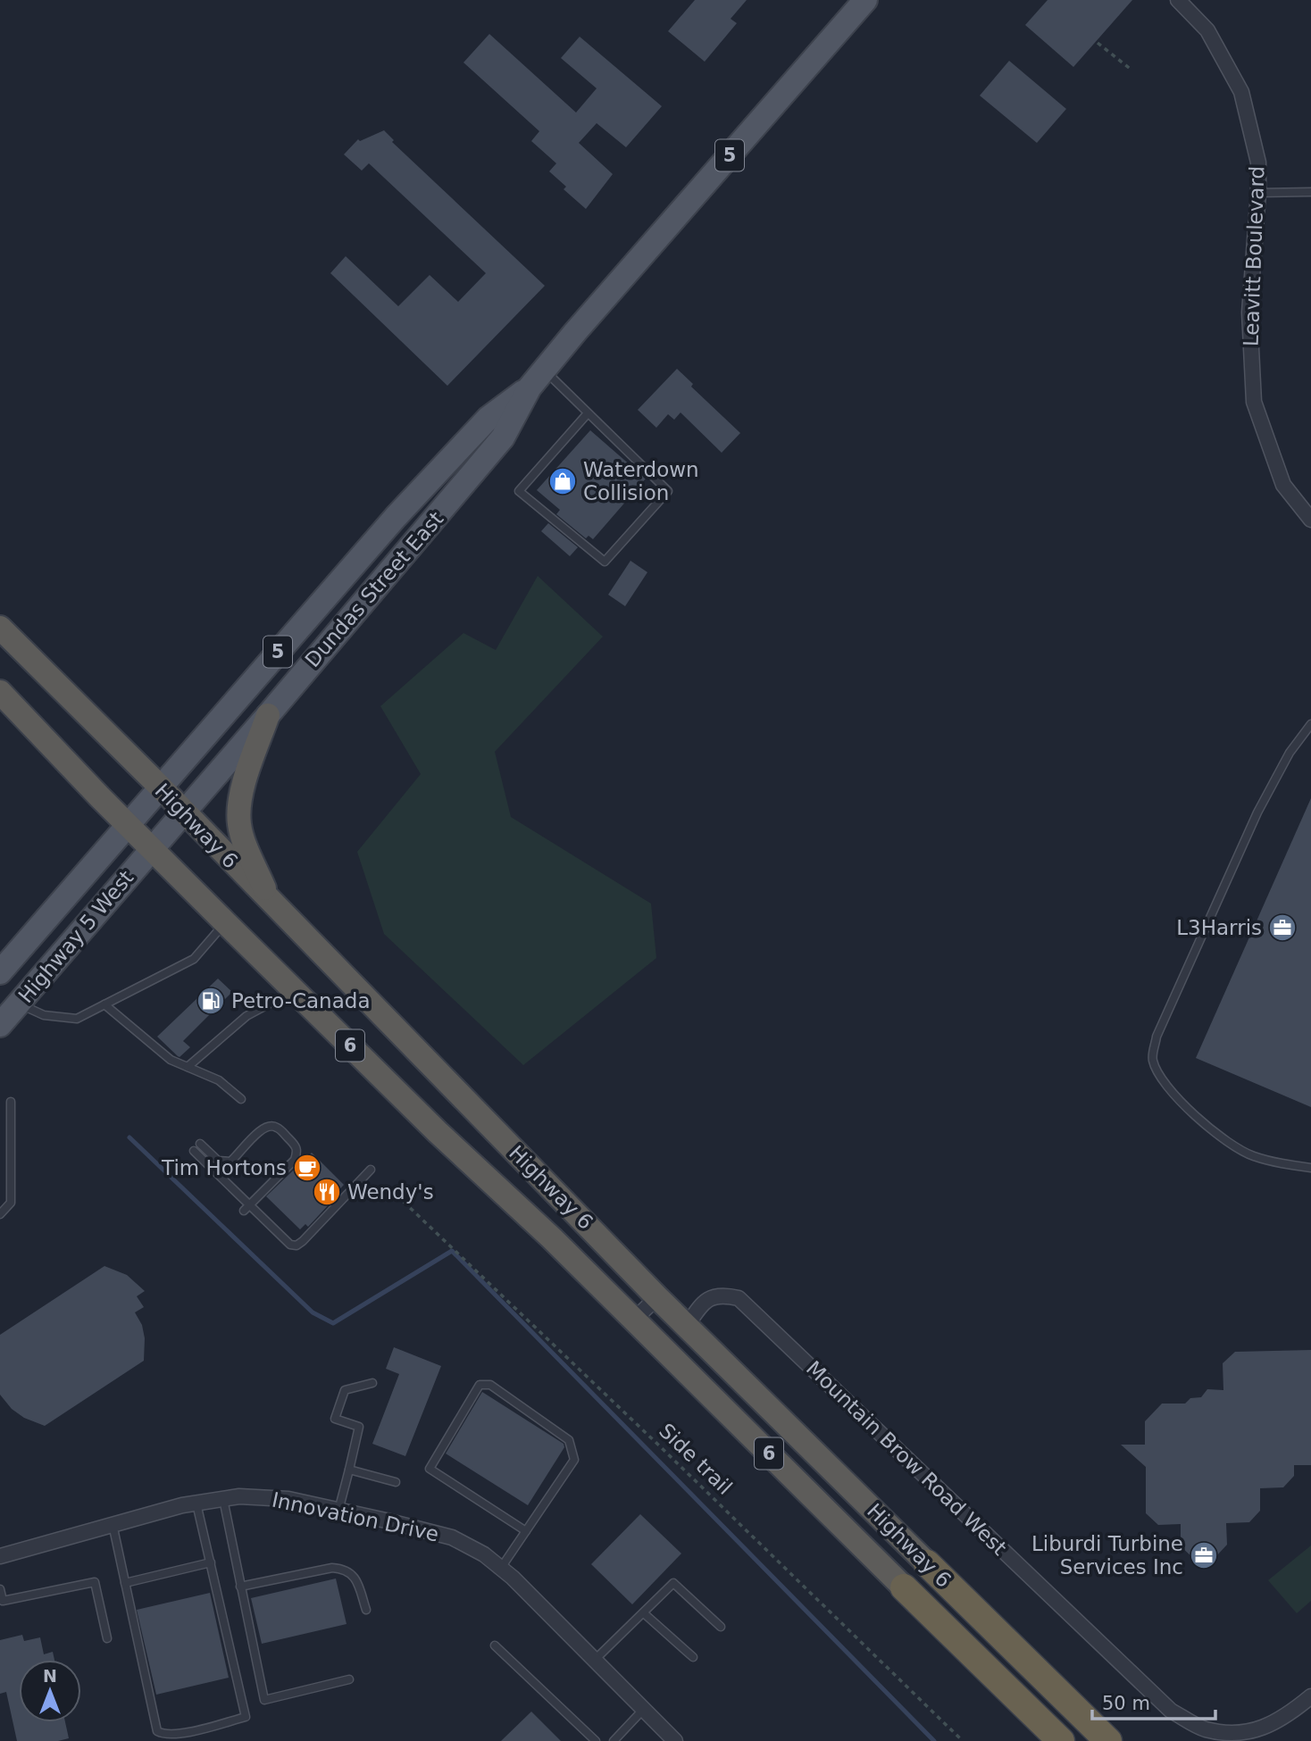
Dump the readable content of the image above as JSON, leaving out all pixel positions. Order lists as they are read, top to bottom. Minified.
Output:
{"streets":{"highway":["Highway 6","6"],"main road":["5","Dundas Street East","Highway 5 West"],"street":["Leavitt Boulevard","Mountain Brow Road West","Innovation Drive"],"path":["Side trail"]},"crossings":[["5","Dundas Street East"],["5","Highway 6"],["5","Highway 5 West"],["Dundas Street East","Highway 6"],["Highway 6","Highway 5 West"],["Highway 6","Mountain Brow Road West"]],"places":{"shop":["Waterdown Collision"],"office":["L3Harris","Liburdi Turbine Services Inc"],"fuel station":["Petro-Canada"],"cafe":["Tim Hortons"],"restaurant":["Wendy's"]},"scale_bar":"50 m","north":"top"}
